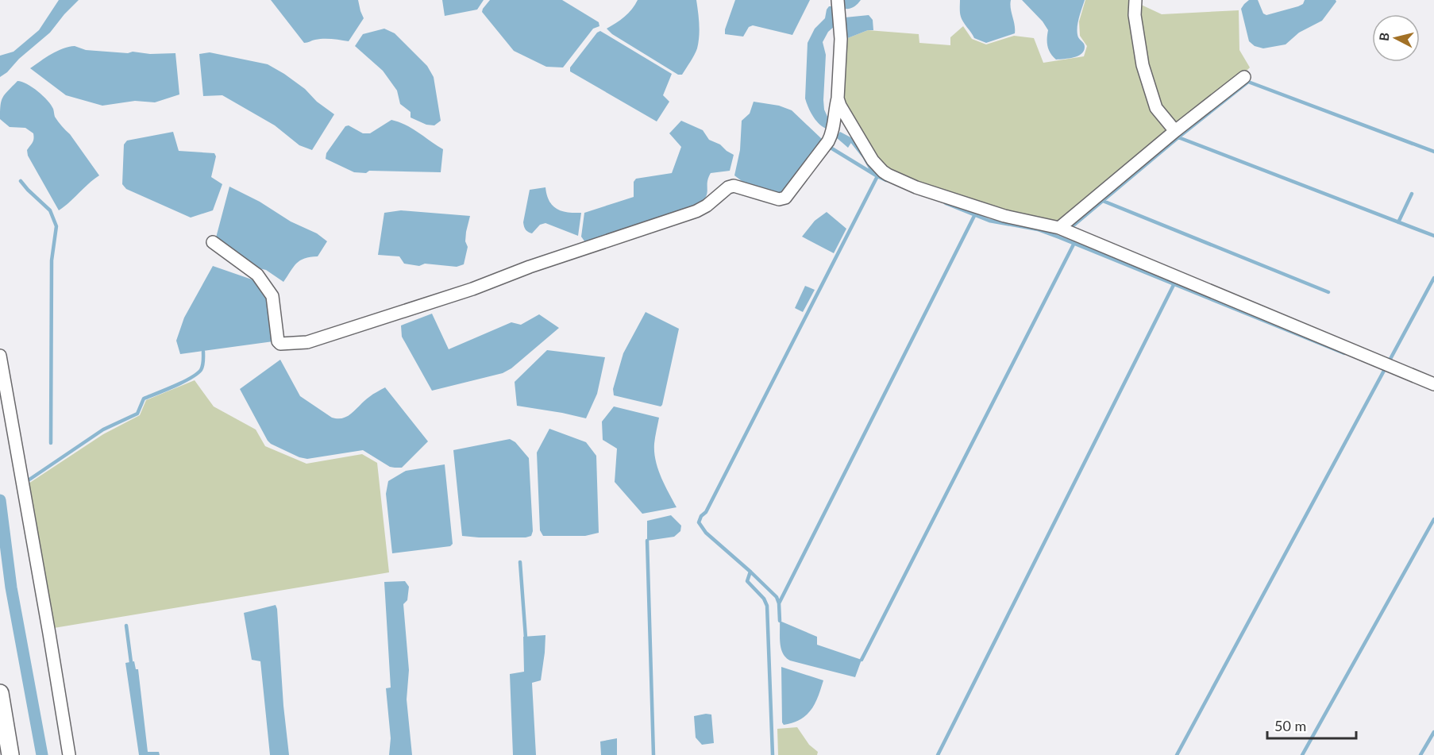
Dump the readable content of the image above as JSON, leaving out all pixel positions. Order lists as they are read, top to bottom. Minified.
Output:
{"scale_bar":"50 m","north":"left"}
